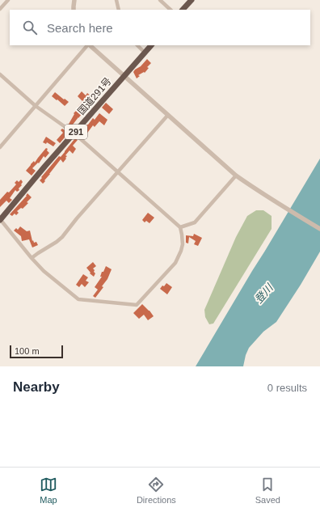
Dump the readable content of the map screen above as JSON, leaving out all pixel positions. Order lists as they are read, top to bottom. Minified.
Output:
{"streets":{"highway":["国道291号","291"]},"water":["登川"],"scale_bar":"100 m","page":{"search":"Search here","scale":"100 m","heading":["Nearby","0 results"],"nav":["Map","Directions","Saved"]}}
